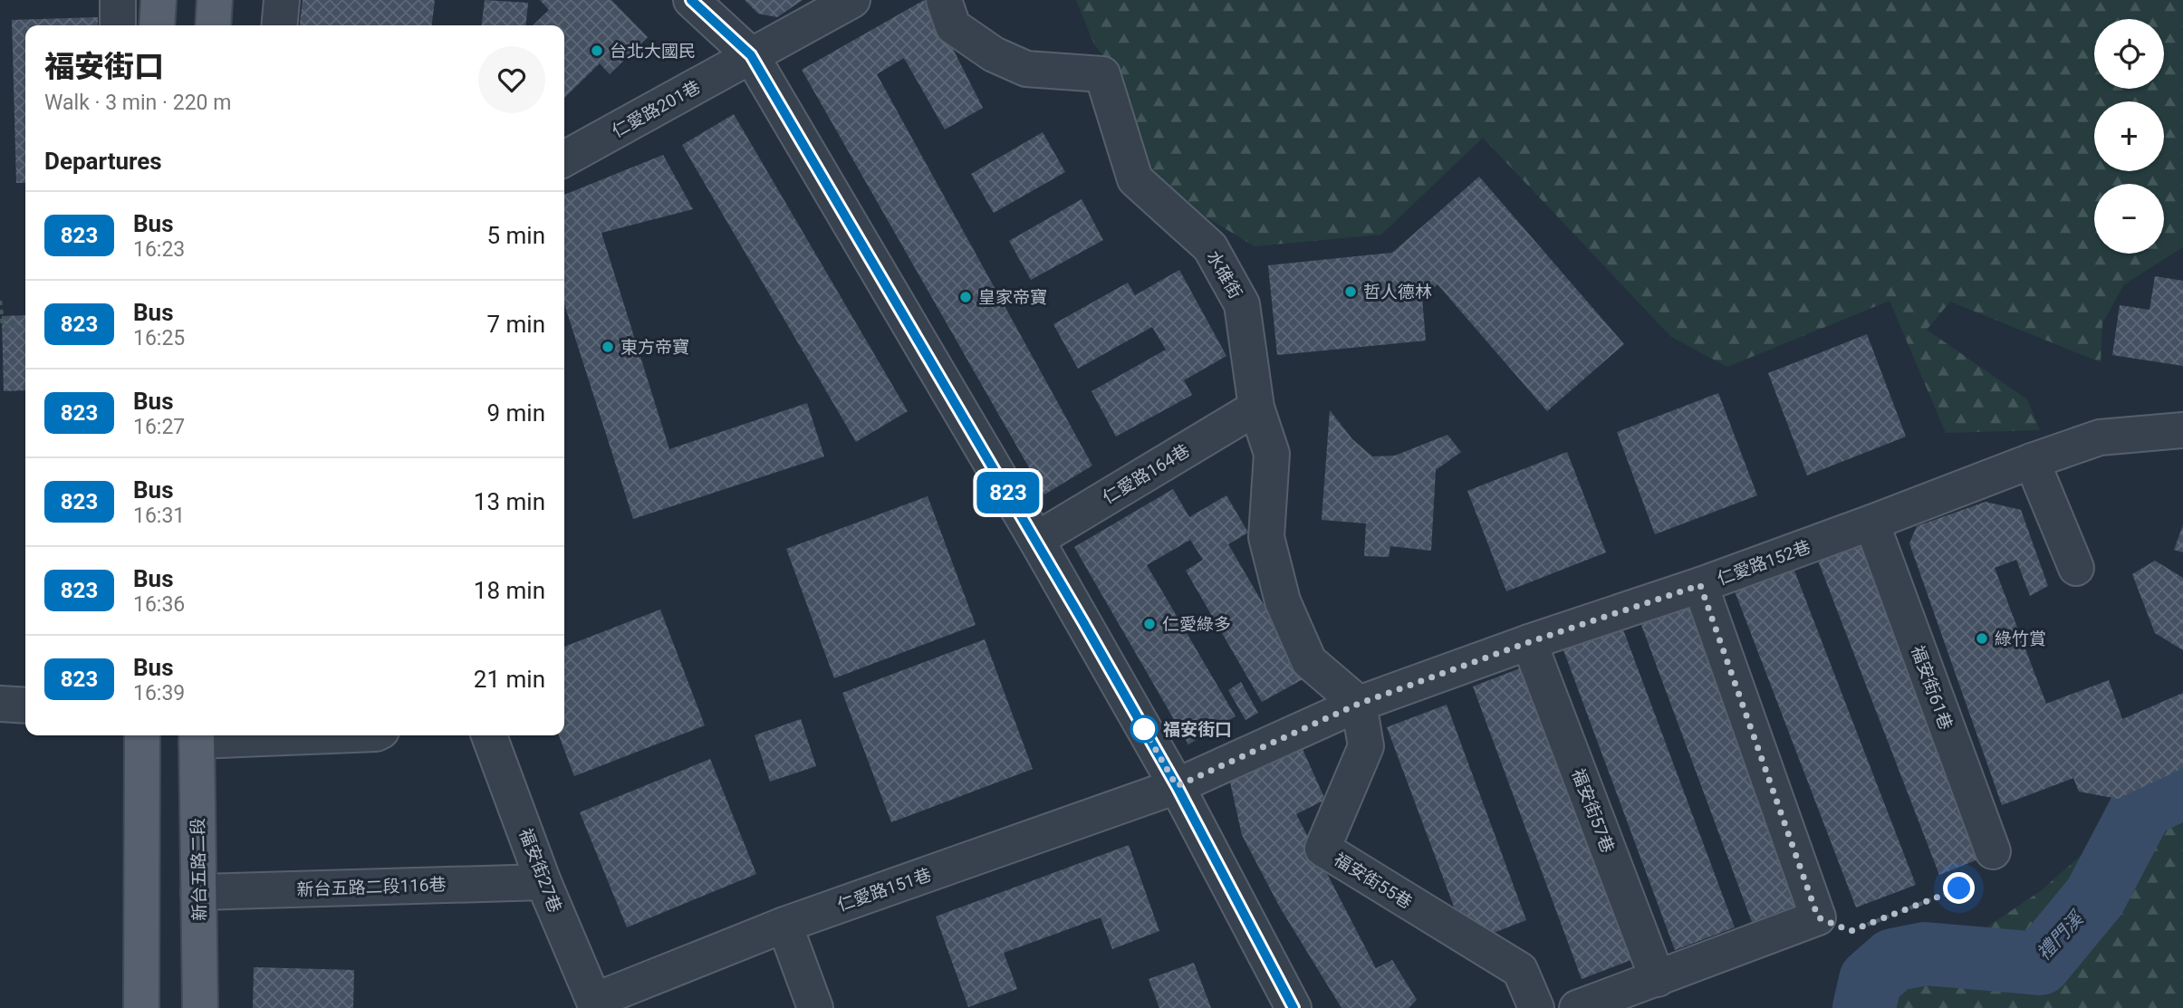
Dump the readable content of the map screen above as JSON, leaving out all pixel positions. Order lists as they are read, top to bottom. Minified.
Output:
{"streets":{"main road":["新台五路二段"],"street":["仁愛路201巷","水碓街","仁愛路164巷","仁愛路152巷","福安街61巷","福安街57巷","福安街27巷","福安街55巷","新台五路二段116巷","仁愛路151巷"]},"crossings":[["水碓街","仁愛路164巷"],["水碓街","仁愛路152巷"],["水碓街","福安街55巷"],["仁愛路152巷","福安街61巷"],["仁愛路152巷","福安街57巷"],["仁愛路152巷","福安街55巷"],["仁愛路152巷","仁愛路151巷"],["新台五路二段","新台五路二段116巷"],["福安街27巷","新台五路二段116巷"],["福安街27巷","仁愛路151巷"]],"water":["禮門溪"],"places":["台北大國民","哲人德林","皇家帝寶","東方帝寶","仁愛綠多","綠竹賞","福安街口"],"lines":["bus line 823"],"page":{"on_map":"823","map_buttons":["+","−"],"heading":[["福安街口","Walk · 3 min · 220 m"],"Departures"],"list":[{"mark":"823","name":"Bus","note":"16:23","value":"5 min"},{"mark":"823","name":"Bus","note":"16:25","value":"7 min"},{"mark":"823","name":"Bus","note":"16:27","value":"9 min"},{"mark":"823","name":"Bus","note":"16:31","value":"13 min"},{"mark":"823","name":"Bus","note":"16:36","value":"18 min"},{"mark":"823","name":"Bus","note":"16:39","value":"21 min"}]}}
